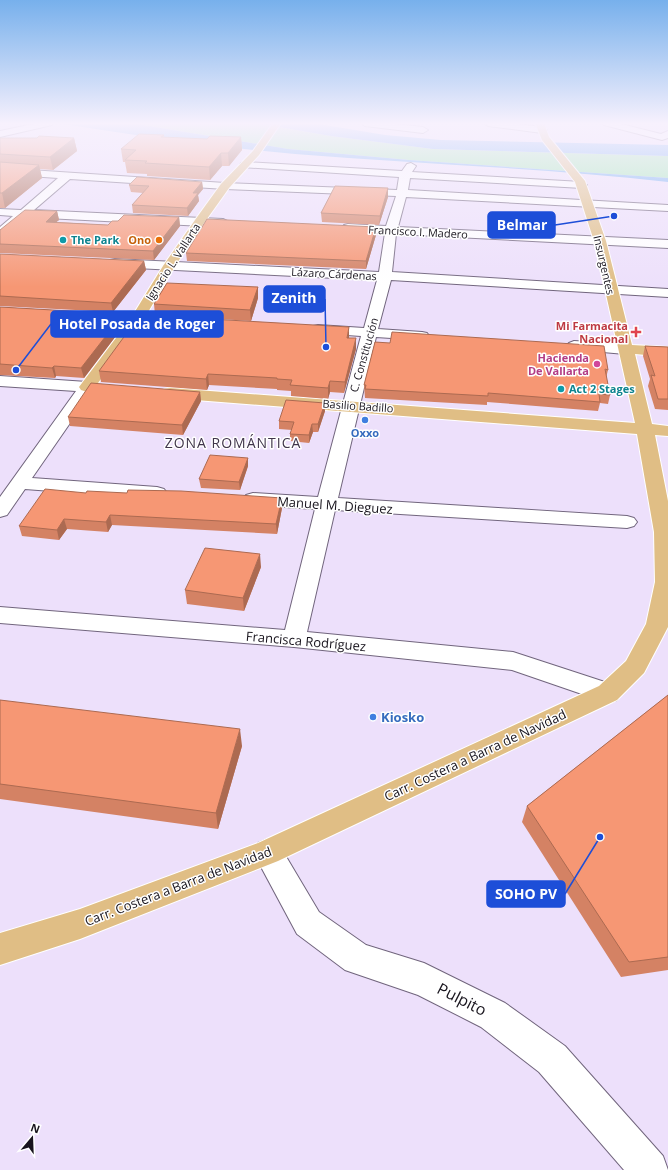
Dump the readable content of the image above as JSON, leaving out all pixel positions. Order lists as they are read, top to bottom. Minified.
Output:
{"streets":{"main road":["Ignacio L. Vallarta","Insurgentes","Basilio Badillo","Carr. Costera a Barra de Navidad"],"street":["Francisco I. Madero","Lázaro Cárdenas","C. Constitución","Manuel M. Dieguez","Francisca Rodríguez","Pulpito"]},"crossings":[["Francisco I. Madero","Insurgentes"],["Francisco I. Madero","C. Constitución"],["Ignacio L. Vallarta","Lázaro Cárdenas"],["Insurgentes","Lázaro Cárdenas"],["Insurgentes","Carr. Costera a Barra de Navidad"],["Lázaro Cárdenas","C. Constitución"],["C. Constitución","Basilio Badillo"],["C. Constitución","Manuel M. Dieguez"],["C. Constitución","Francisca Rodríguez"],["Basilio Badillo","Carr. Costera a Barra de Navidad"],["Francisca Rodríguez","Carr. Costera a Barra de Navidad"],["Carr. Costera a Barra de Navidad","Pulpito"]],"districts":["ZONA ROMÁNTICA"],"places":{"other":["Belmar","The Park","Ono","Zenith","Hacienda De Vallarta","Hotel Posada de Roger","Act 2 Stages","Oxxo","Kiosko","SOHO PV"],"health":["Mi Farmacita Nacional"]},"north":"top"}
